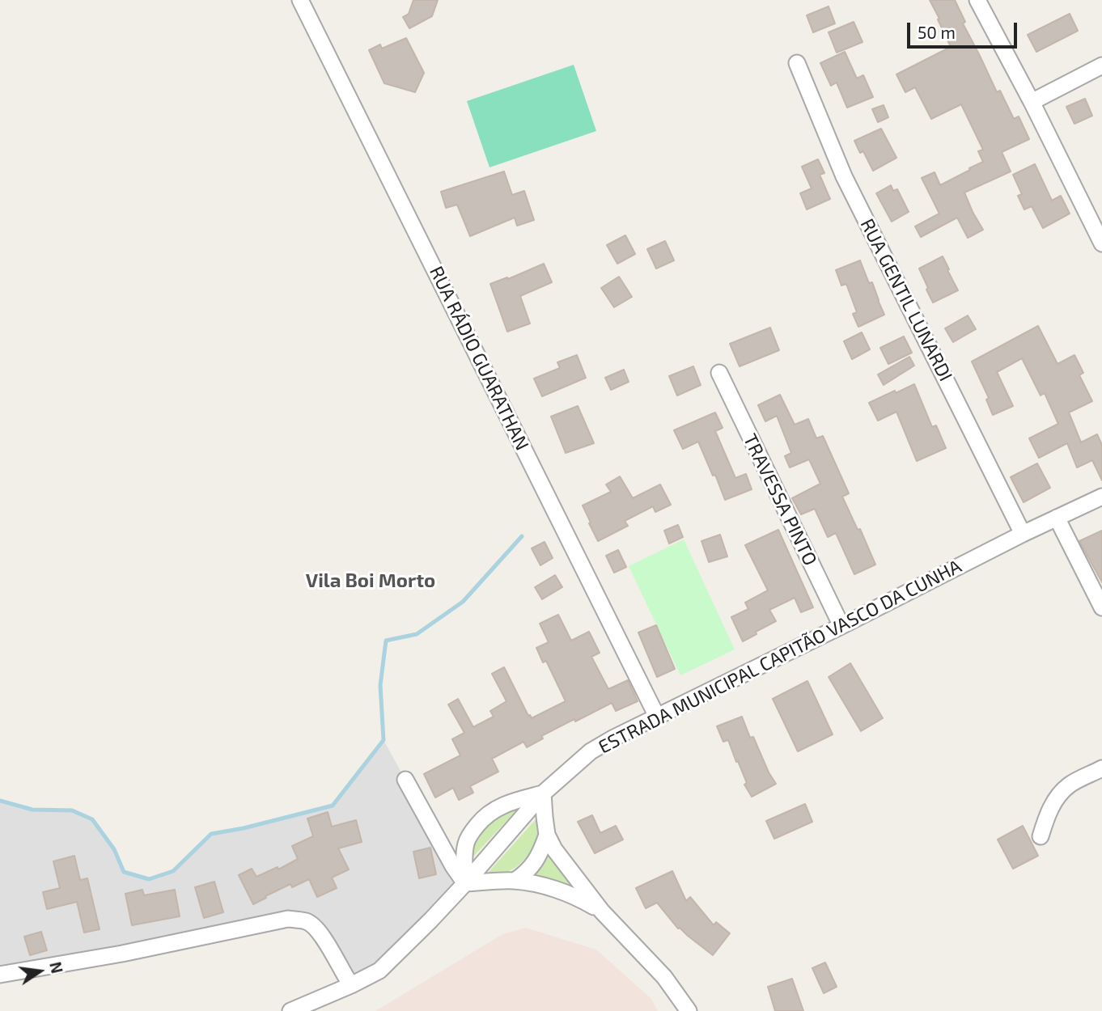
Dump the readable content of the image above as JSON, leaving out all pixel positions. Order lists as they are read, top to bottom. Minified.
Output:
{"streets":{"street":["RUA GENTIL LUNARDI","RUA RÁDIO GUARATHAN","TRAVESSA PINTO","ESTRADA MUNICIPAL CAPITÃO VASCO DA CUNHA"]},"crossings":[["RUA GENTIL LUNARDI","ESTRADA MUNICIPAL CAPITÃO VASCO DA CUNHA"],["RUA RÁDIO GUARATHAN","ESTRADA MUNICIPAL CAPITÃO VASCO DA CUNHA"],["TRAVESSA PINTO","ESTRADA MUNICIPAL CAPITÃO VASCO DA CUNHA"]],"districts":["Vila Boi Morto"],"scale_bar":"50 m","north":"right"}
